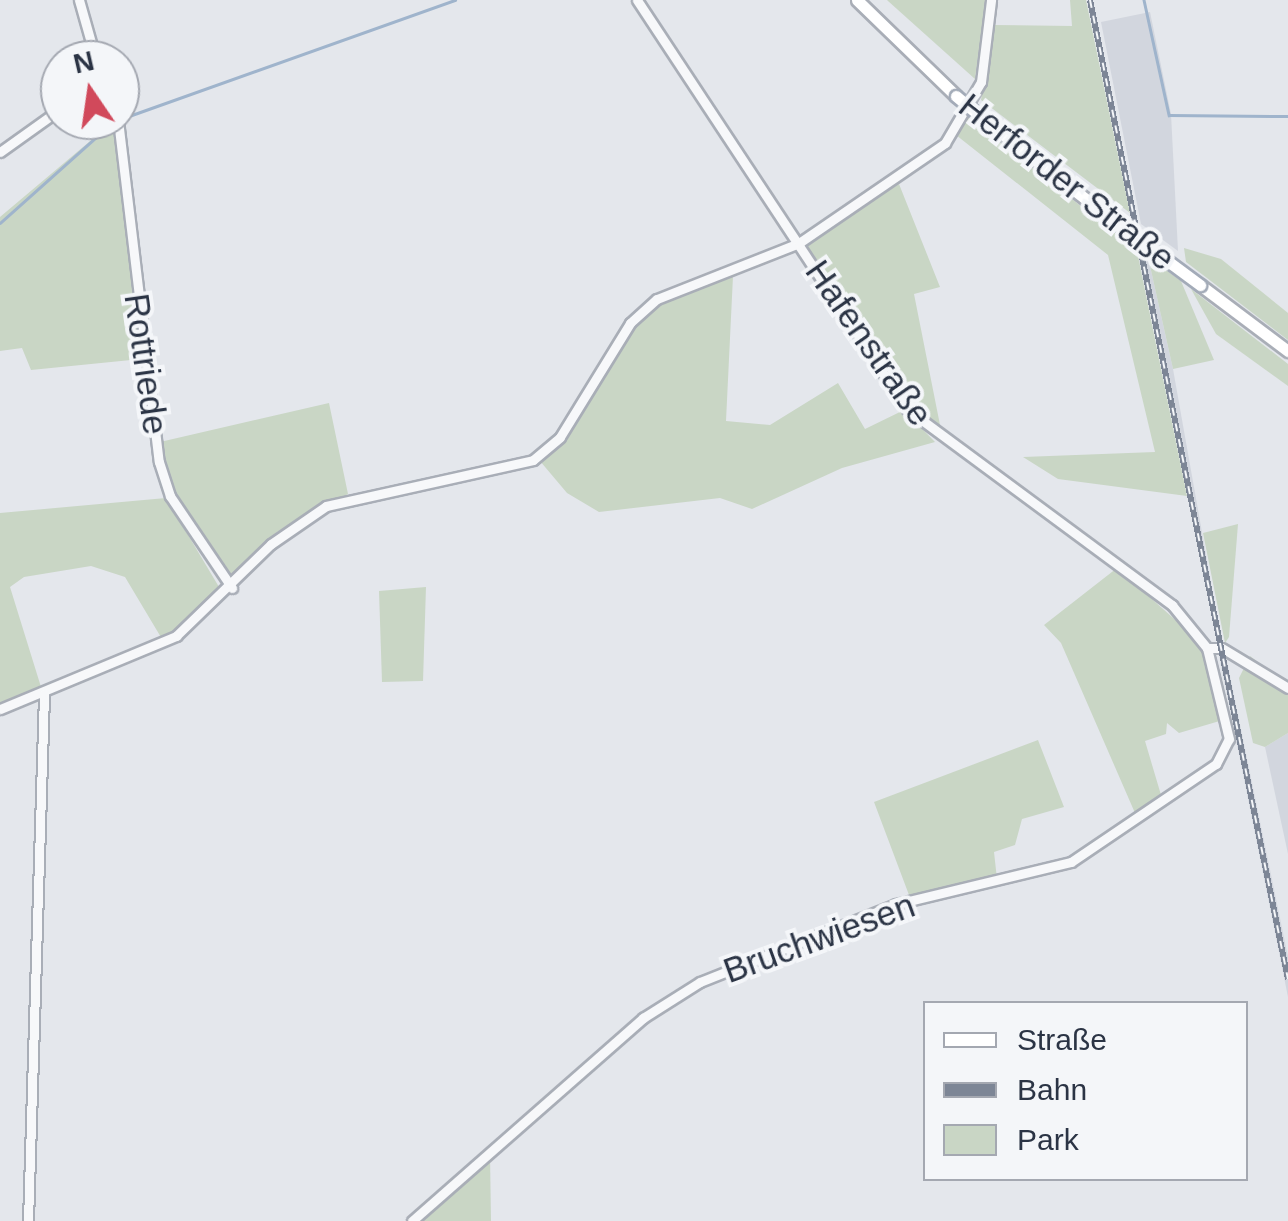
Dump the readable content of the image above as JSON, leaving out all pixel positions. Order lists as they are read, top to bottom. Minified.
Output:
{"streets":{"main road":["Herforder Straße"],"street":["Hafenstraße","Rottriede","Bruchwiesen"]},"crossings":[["Hafenstraße","Bruchwiesen"]],"legend":["Straße","Bahn","Park"],"north":"top"}
